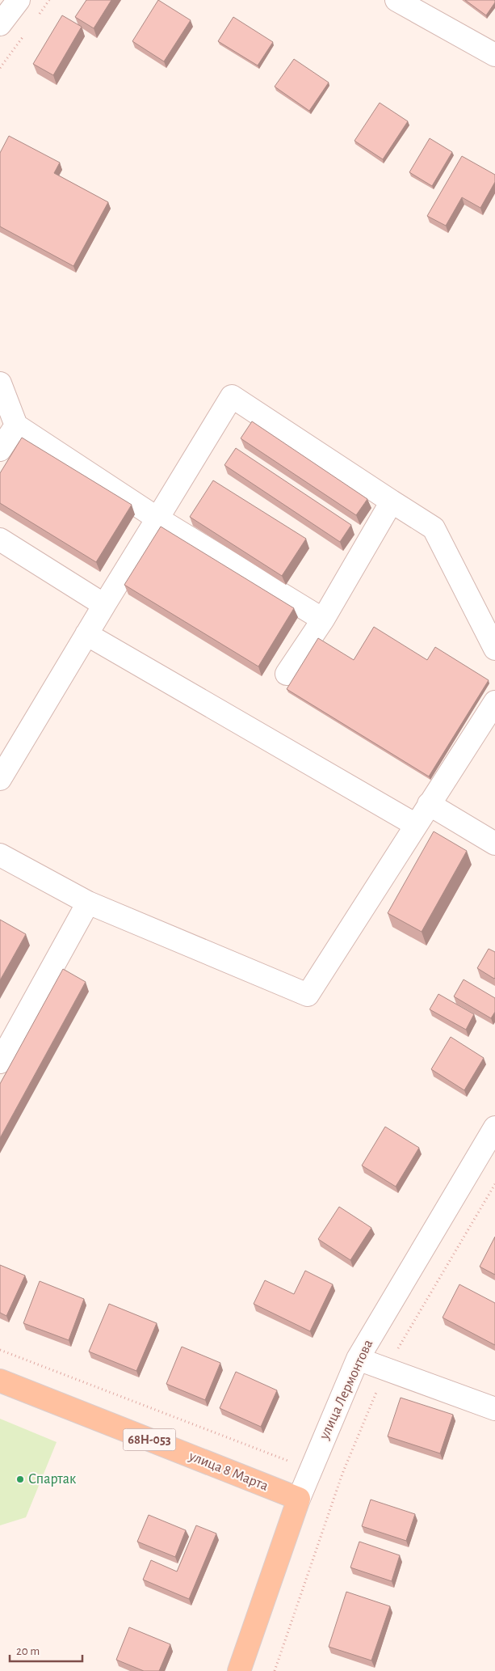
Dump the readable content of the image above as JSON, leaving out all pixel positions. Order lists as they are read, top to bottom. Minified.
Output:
{"streets":{"main road":["улица Лермонтова","68Н-053","улица 8 Марта"]},"crossings":[["улица Лермонтова","улица 8 Марта"]],"places":["Спартак"],"scale_bar":"20 m"}
